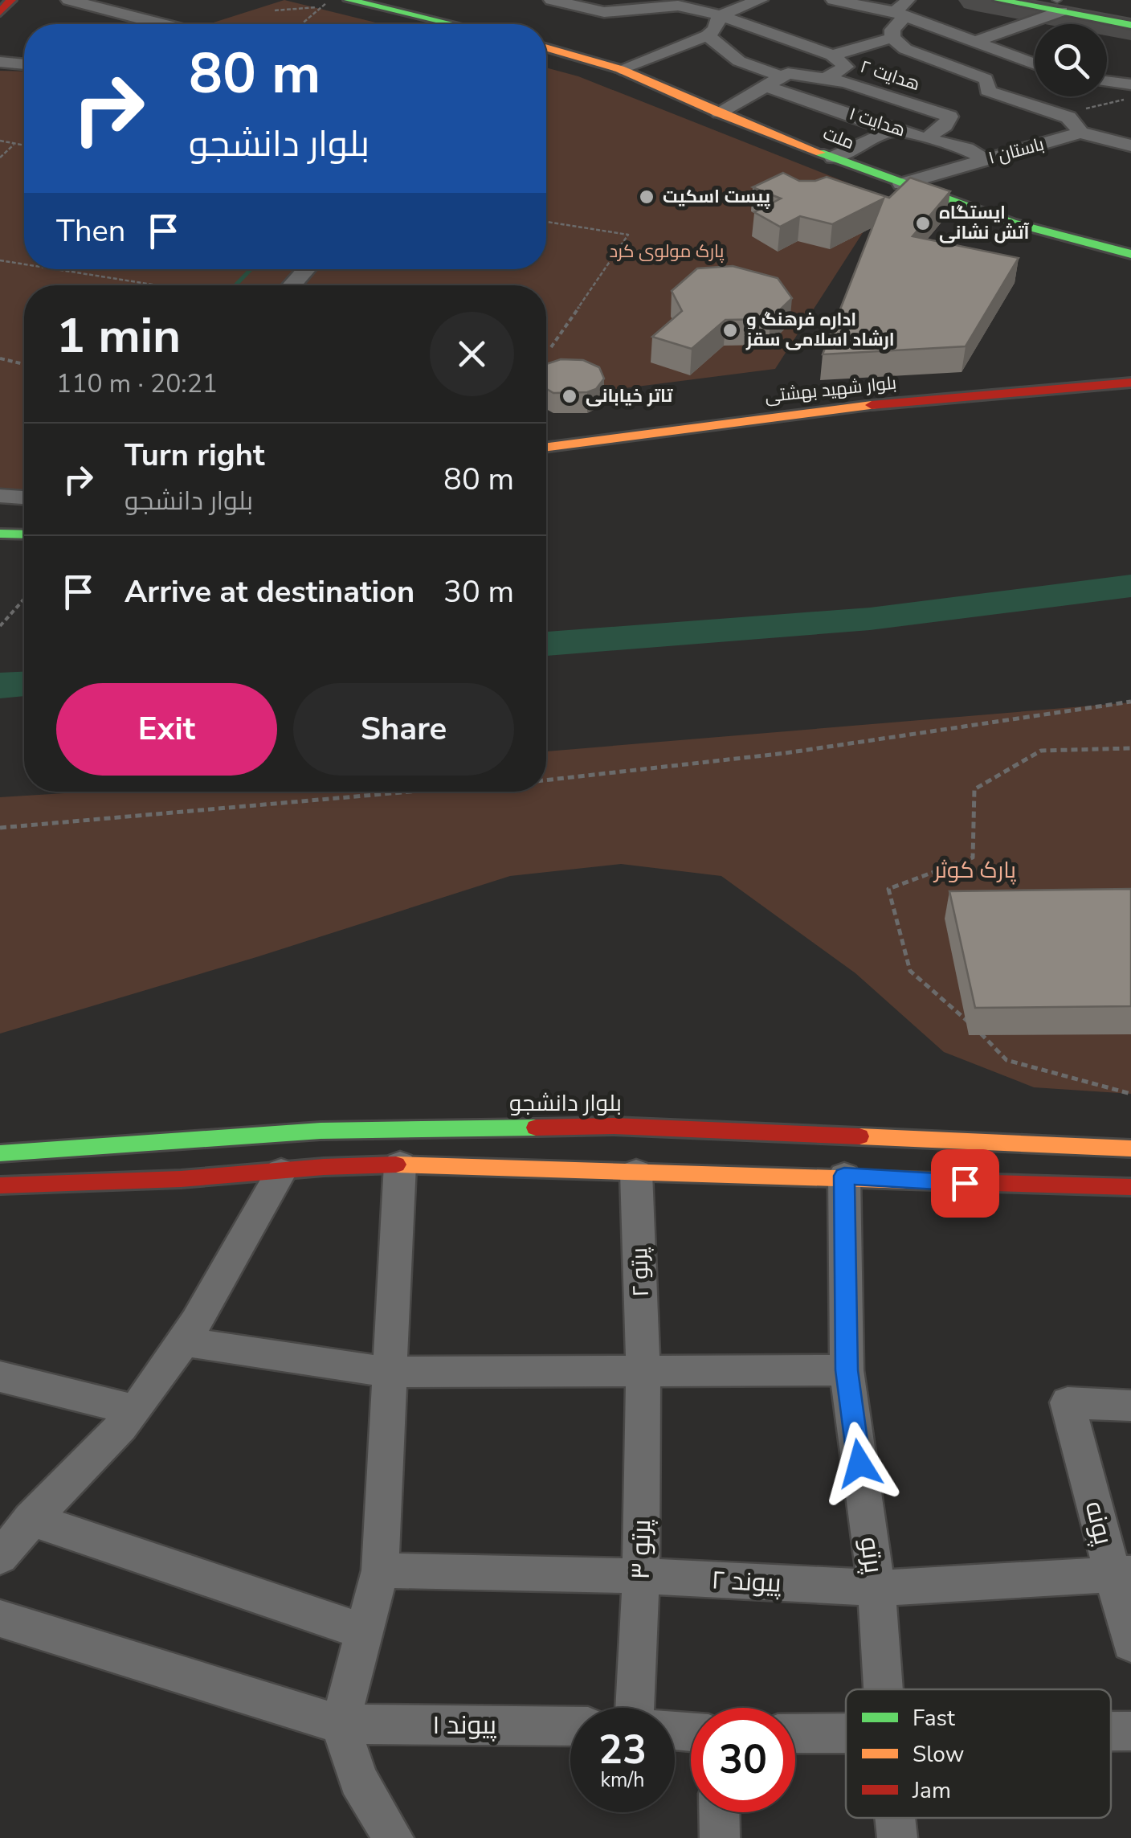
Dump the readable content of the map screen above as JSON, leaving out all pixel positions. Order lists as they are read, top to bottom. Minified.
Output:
{"streets":{"main road":["ملت","بلوار شهید بهشتی","بلوار دانشجو"],"street":["هدایت ۲","هدایت ۱","باستان ۱","پرتو ۲","پونه","پرتو ۳","پرتو","پیوند ۲","پیوند ۱"]},"crossings":[["هدایت ۲","هدایت ۱"],["هدایت ۱","باستان ۱"],["ملت","باستان ۱"],["پرتو ۲","پرتو ۳"],["پونه","پیوند ۲"],["پرتو ۳","پیوند ۲"],["پرتو","پیوند ۲"]],"parks":["پارک مولوی کرد","پارک کوثر"],"places":["پیست اسکیت","ایستگاه آتش نشانی","اداره فرهنگ و ارشاد اسلامی سقز","تاتر خیابانی"],"legend":["Fast","Slow","Jam"],"page":{"turn":["80 m","بلوار دانشجو"],"then":"Then","heading":["1 min","110 m · 20:21"],"list":[{"name":"Turn right","note":"بلوار دانشجو","value":"80 m"},{"name":"Arrive at destination","value":"30 m"}],"buttons":["Exit","Share"],"speed":"23 km/h","limit":"30"}}
